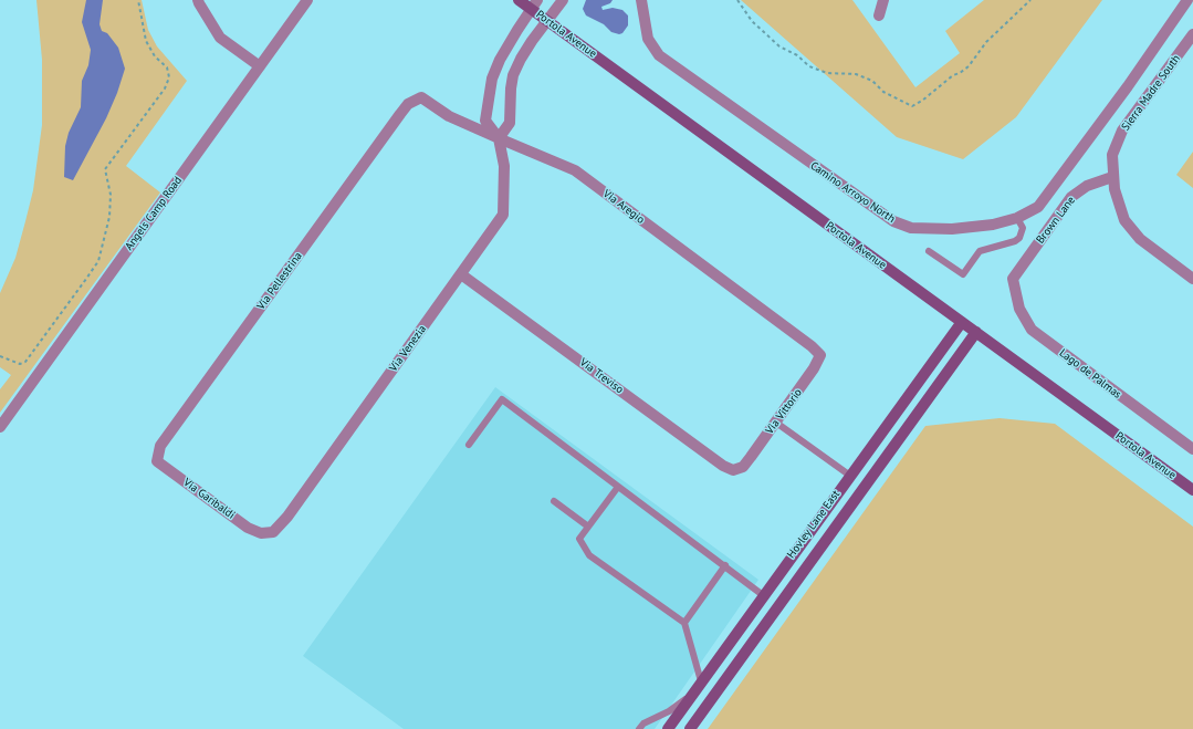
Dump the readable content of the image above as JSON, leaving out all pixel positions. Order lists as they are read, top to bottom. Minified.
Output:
{"streets":{"street":["Portola Avenue","Sierra Madre South","Camino Arroyo North","Via Aregio","Angels Camp Road","Brown Lane","Via Pellestrina","Via Venezia","Lago de Palmas","Via Treviso","Via Vittorio","Via Garibaldi","Hovley Lane East"]},"crossings":[["Portola Avenue","Via Venezia"],["Portola Avenue","Hovley Lane East"],["Sierra Madre South","Brown Lane"],["Via Aregio","Via Pellestrina"],["Via Aregio","Via Venezia"],["Via Aregio","Via Vittorio"],["Brown Lane","Lago de Palmas"],["Via Pellestrina","Via Garibaldi"],["Via Venezia","Via Treviso"],["Via Venezia","Via Garibaldi"],["Via Treviso","Via Vittorio"]]}
